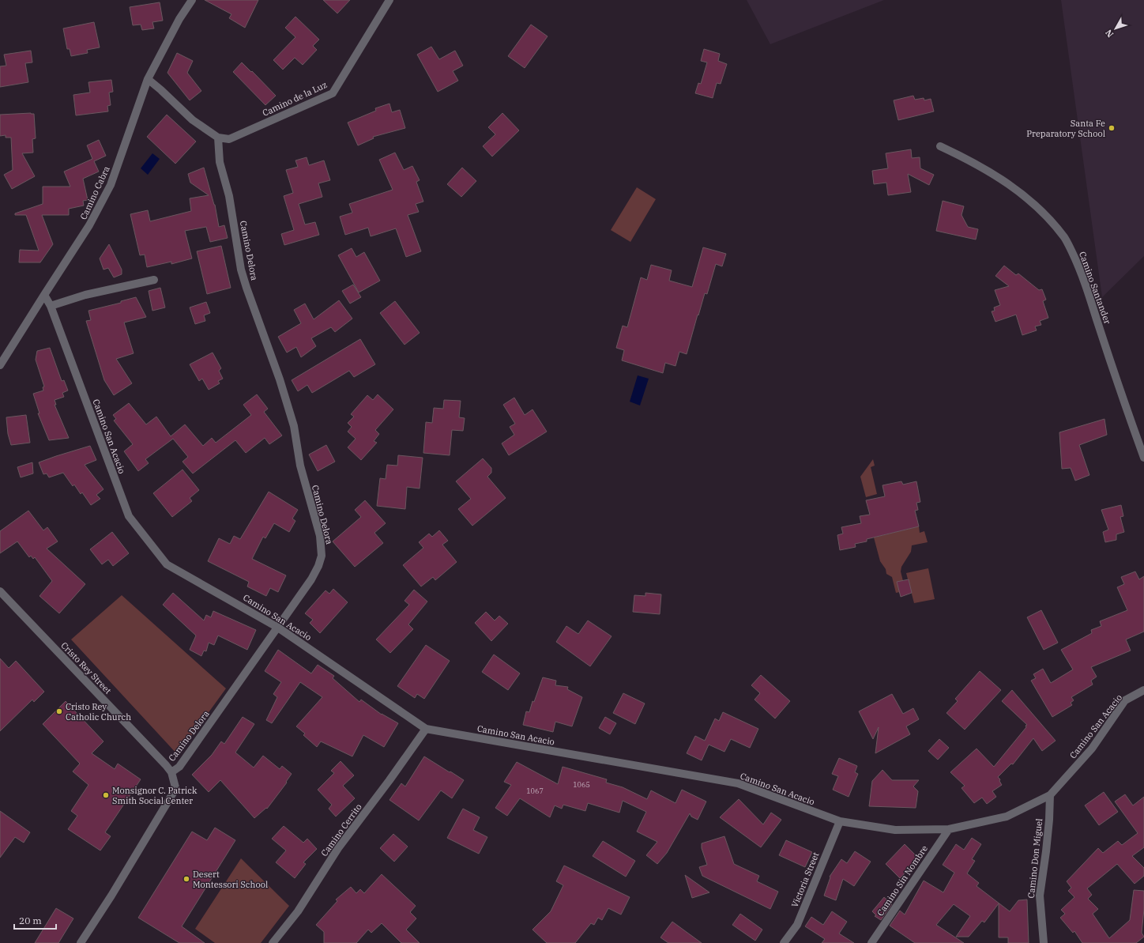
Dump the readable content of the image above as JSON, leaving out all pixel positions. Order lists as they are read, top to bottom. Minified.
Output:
{"streets":{"street":["Camino de la Luz","Camino Cabra","Camino Delora","Camino Santander","Camino San Acacio","Cristo Rey Street","Camino Cerrito","Camino Don Miguel","Victoria Street","Camino Sin Nombre"]},"crossings":[["Camino de la Luz","Camino Delora"],["Camino Cabra","Camino San Acacio"],["Camino Delora","Camino San Acacio"],["Camino Delora","Cristo Rey Street"],["Camino San Acacio","Camino Cerrito"],["Camino San Acacio","Camino Don Miguel"],["Camino San Acacio","Victoria Street"],["Camino San Acacio","Camino Sin Nombre"]],"places":["Santa Fe Preparatory School","Cristo Rey Catholic Church","Monsignor C. Patrick Smith Social Center","Desert Montessori School"],"house_numbers":["1065","1067"],"scale_bar":"20 m","north":"bottom left"}
